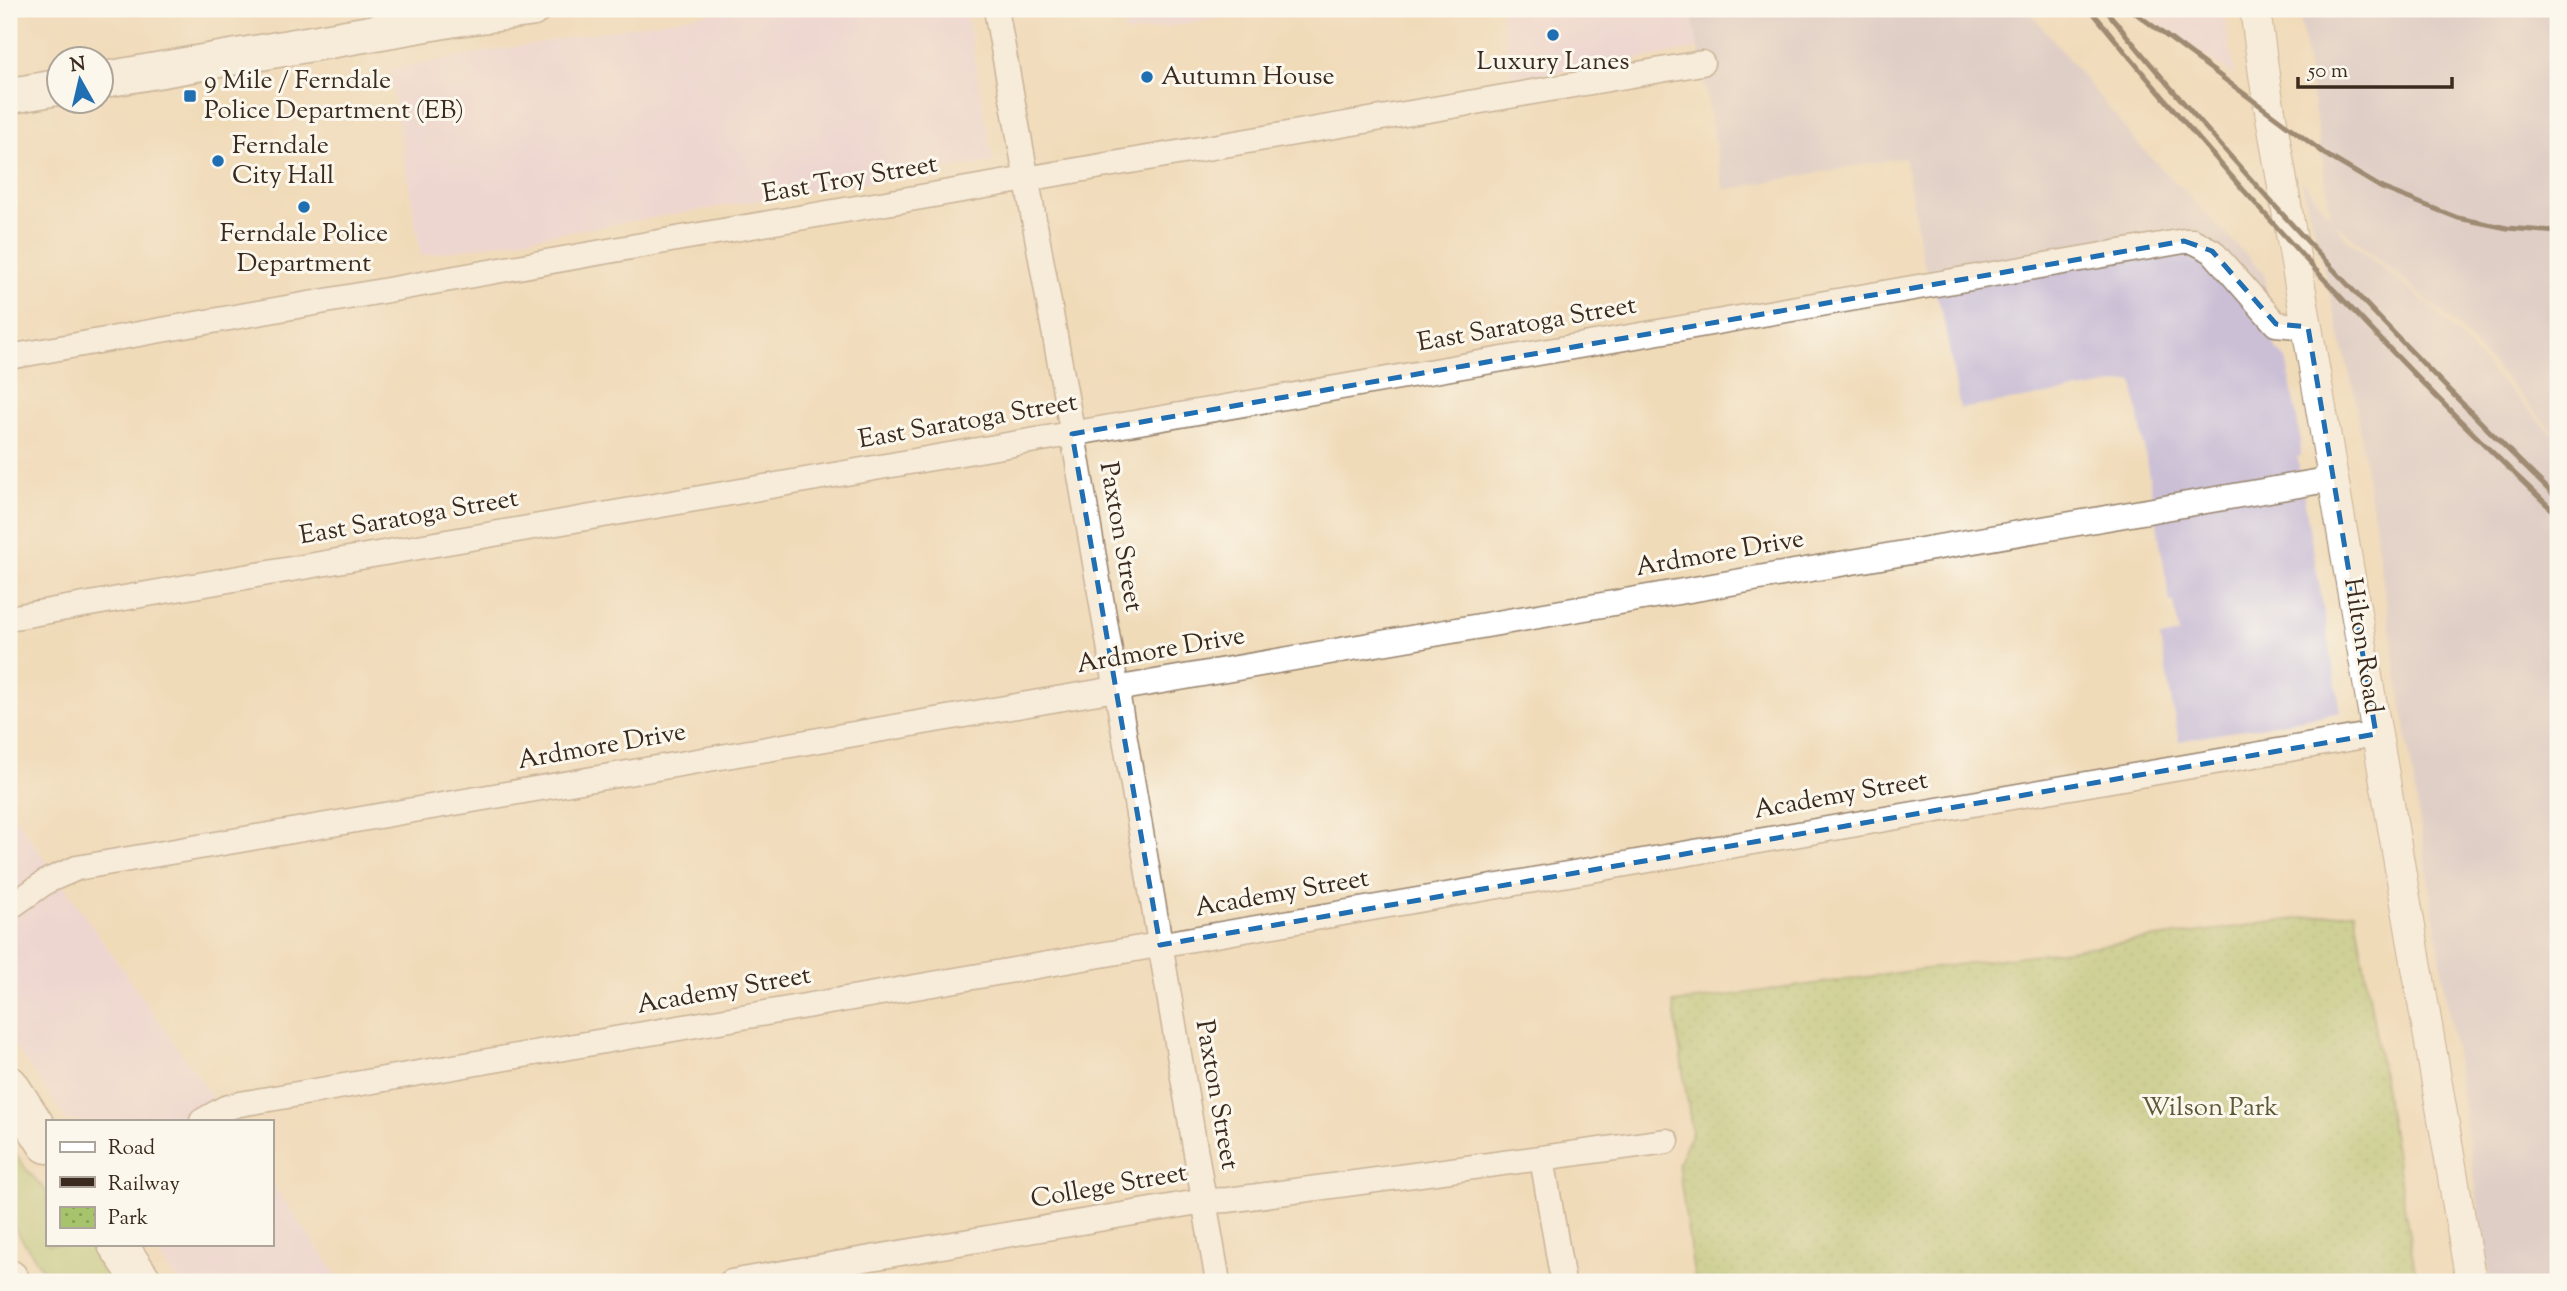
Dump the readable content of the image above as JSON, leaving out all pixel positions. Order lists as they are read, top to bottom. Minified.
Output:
{"streets":{"street":["East Troy Street","East Saratoga Street","Paxton Street","Ardmore Drive","Hilton Road","Academy Street","College Street"]},"crossings":[["East Troy Street","Paxton Street"],["East Saratoga Street","Paxton Street"],["East Saratoga Street","Hilton Road"],["Paxton Street","Ardmore Drive"],["Paxton Street","Academy Street"],["Paxton Street","College Street"],["Ardmore Drive","Hilton Road"],["Hilton Road","Academy Street"]],"parks":["Wilson Park"],"places":{"other":["Luxury Lanes","Autumn House","Ferndale City Hall","Ferndale Police Department"],"transit":["9 Mile / Ferndale Police Department (EB)"]},"legend":["Road","Railway","Park"],"scale_bar":"50 m","north":"top"}
